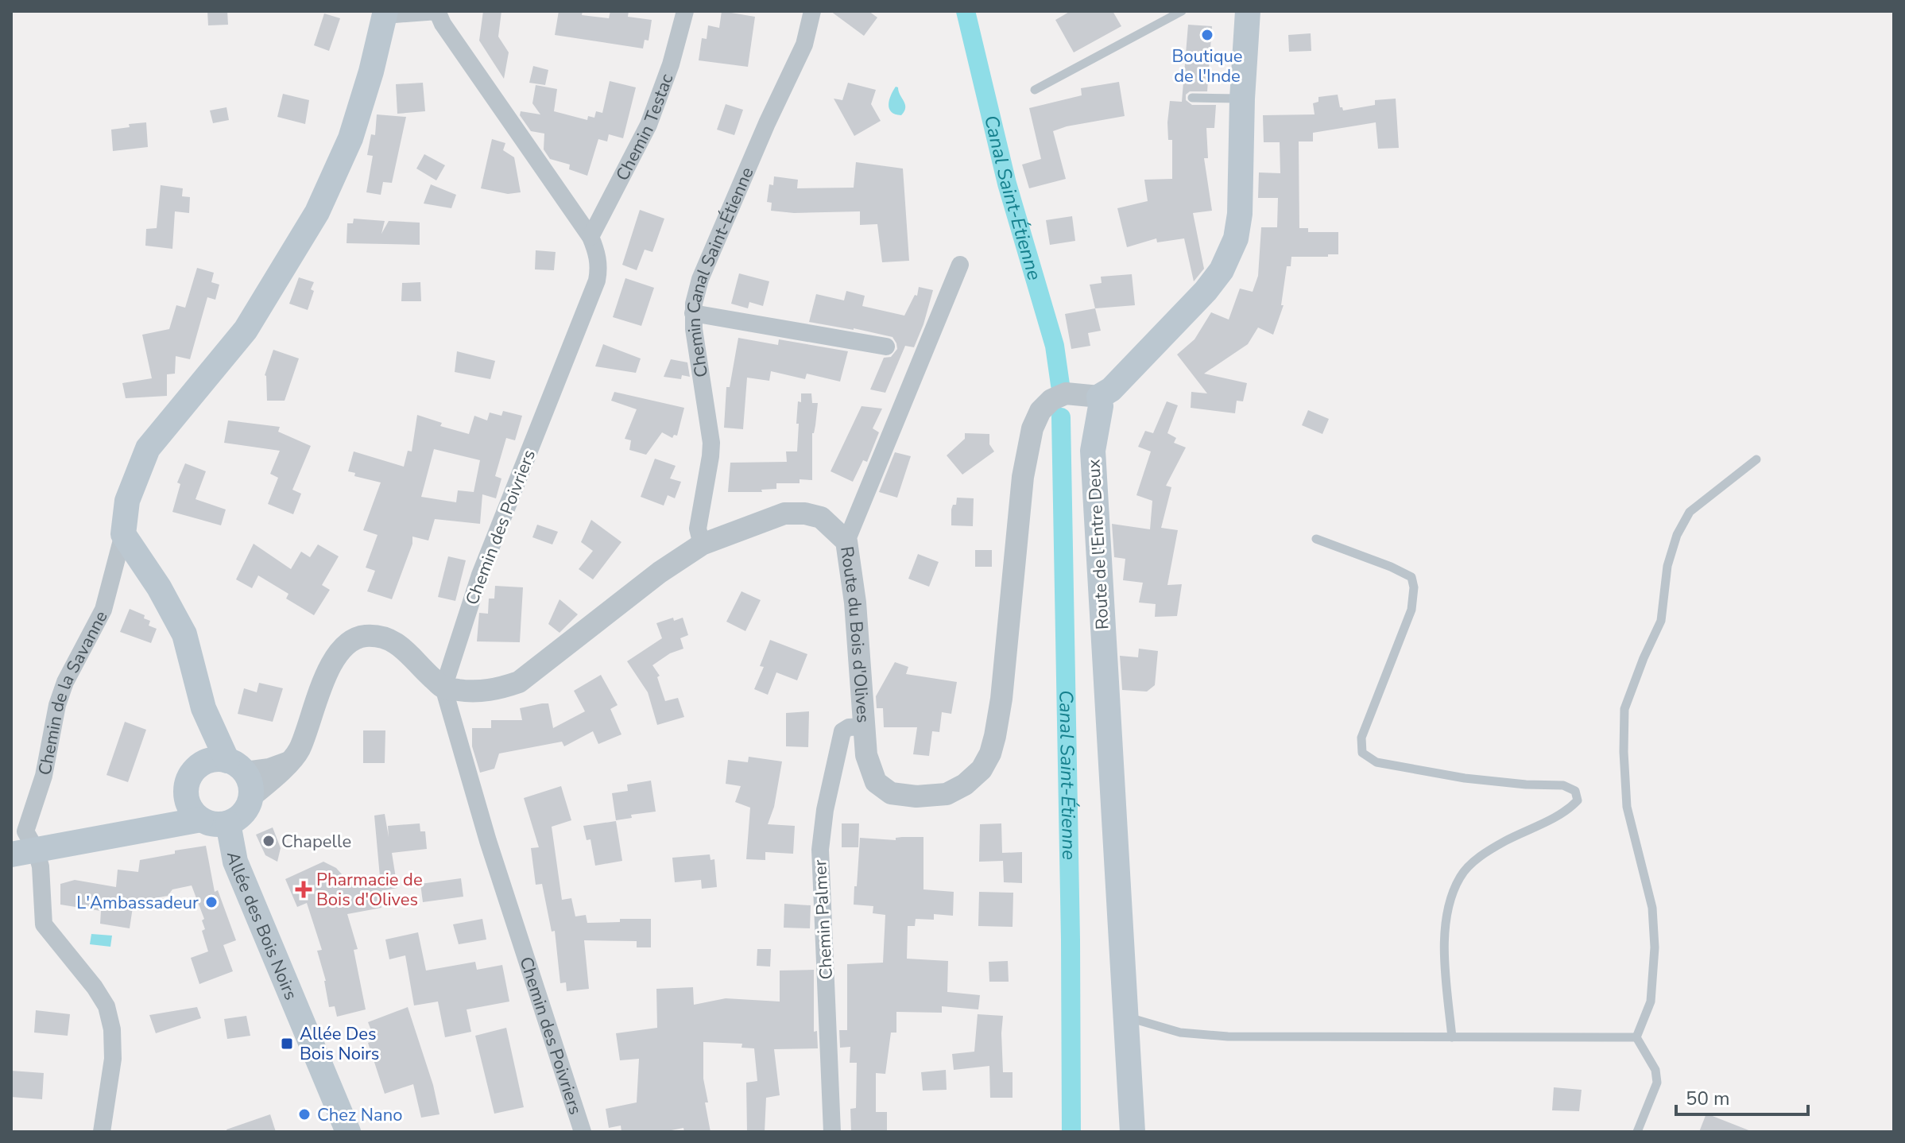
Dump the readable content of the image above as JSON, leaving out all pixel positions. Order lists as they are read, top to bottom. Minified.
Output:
{"streets":{"main road":["Route de l'Entre Deux","Allée des Bois Noirs"],"street":["Chemin Testac","Chemin Canal Saint-Étienne","Chemin des Poivriers","Route du Bois d'Olives","Chemin de la Savanne","Chemin Palmer"]},"crossings":[["Chemin Testac","Chemin des Poivriers"],["Chemin Canal Saint-Étienne","Route du Bois d'Olives"],["Chemin des Poivriers","Route du Bois d'Olives"],["Route de l'Entre Deux","Route du Bois d'Olives"],["Route du Bois d'Olives","Chemin Palmer"]],"water":["Canal Saint-Étienne"],"places":{"other":["Boutique de l'Inde","Chapelle","L'Ambassadeur","Chez Nano"],"health":["Pharmacie de Bois d'Olives"],"transit":["Allée Des Bois Noirs"]},"scale_bar":"50 m"}
